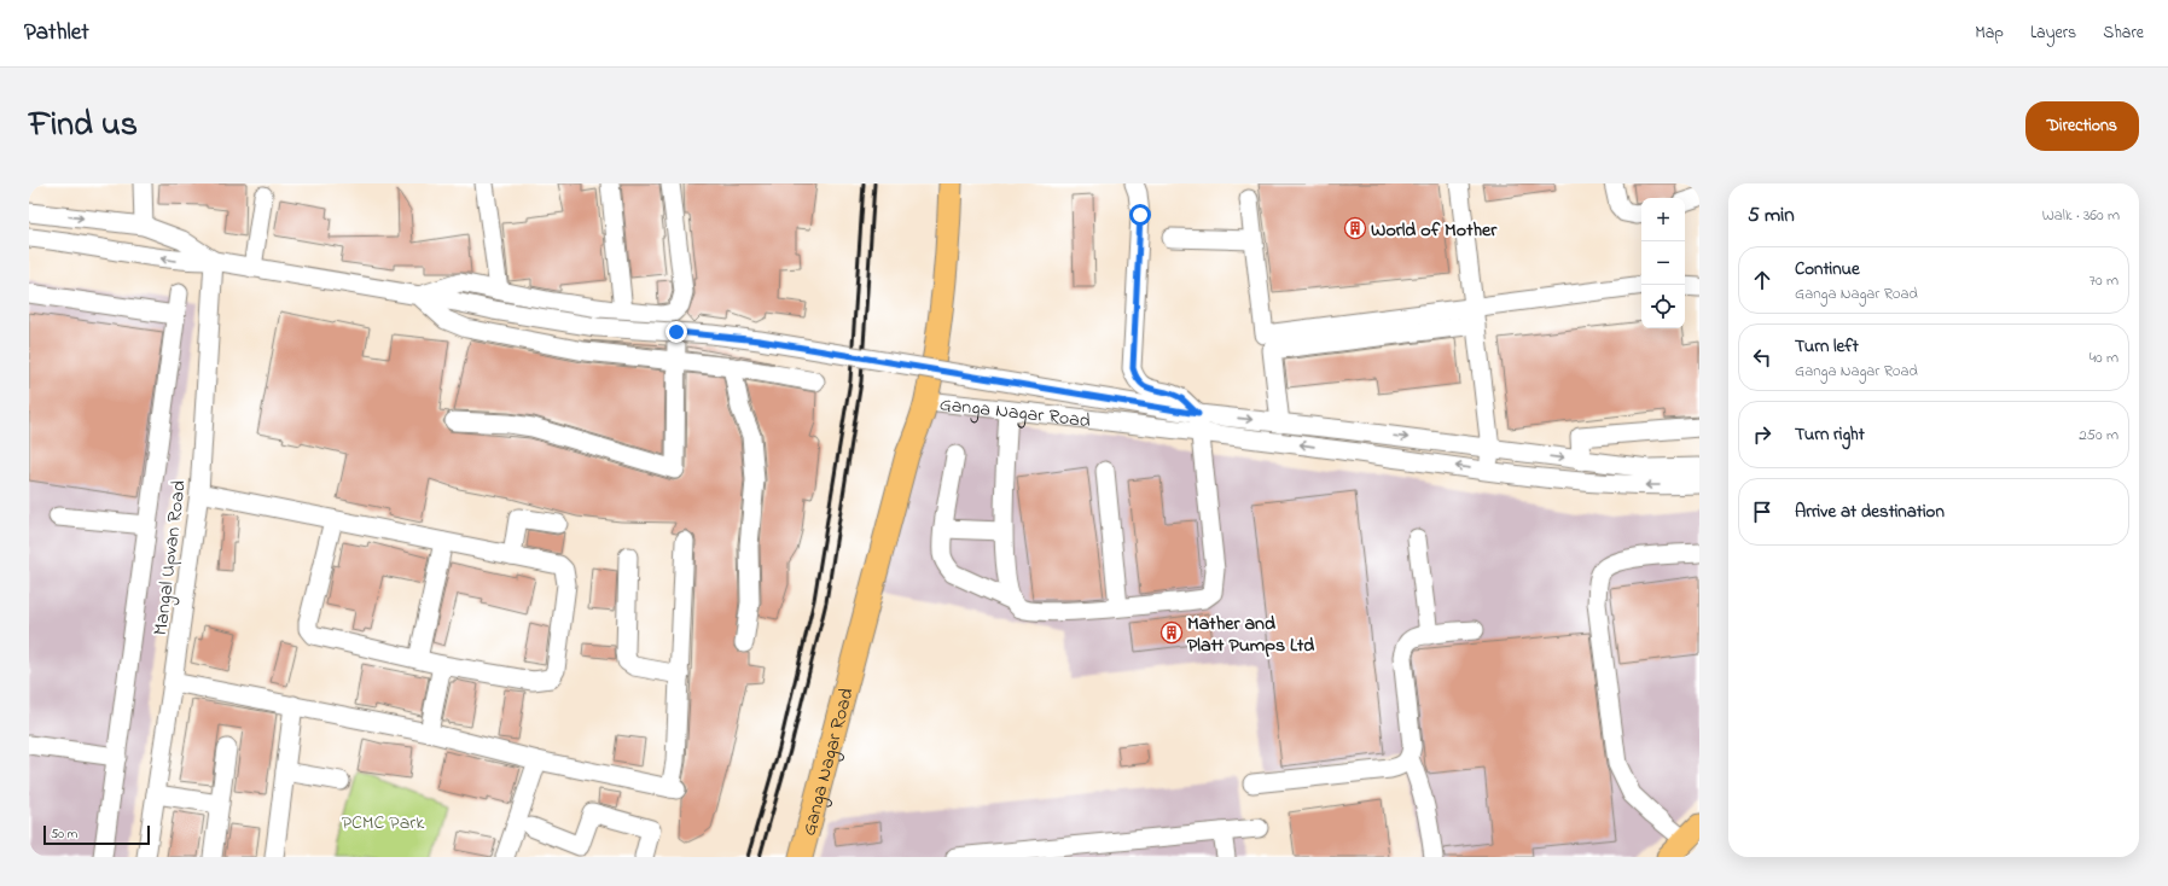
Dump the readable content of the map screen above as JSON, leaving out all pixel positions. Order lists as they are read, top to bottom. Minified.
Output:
{"streets":{"main road":["Ganga Nagar Road"],"street":["Mangal Upvan Road"]},"parks":["PCMC Park"],"places":{"building":["World of Mother","Mather and Platt Pumps Ltd"]},"scale_bar":"50 m","page":{"header":"Pathlet","nav":["Map","Layers","Share"],"title":"Find us","buttons":"Directions","heading":["5 min","Walk · 360 m"],"map_buttons":["+","−"],"list":[["Continue","Ganga Nagar Road","70 m"],["Turn left","Ganga Nagar Road","40 m"],["Turn right","250 m"],"Arrive at destination"],"scale":"50 m"}}
